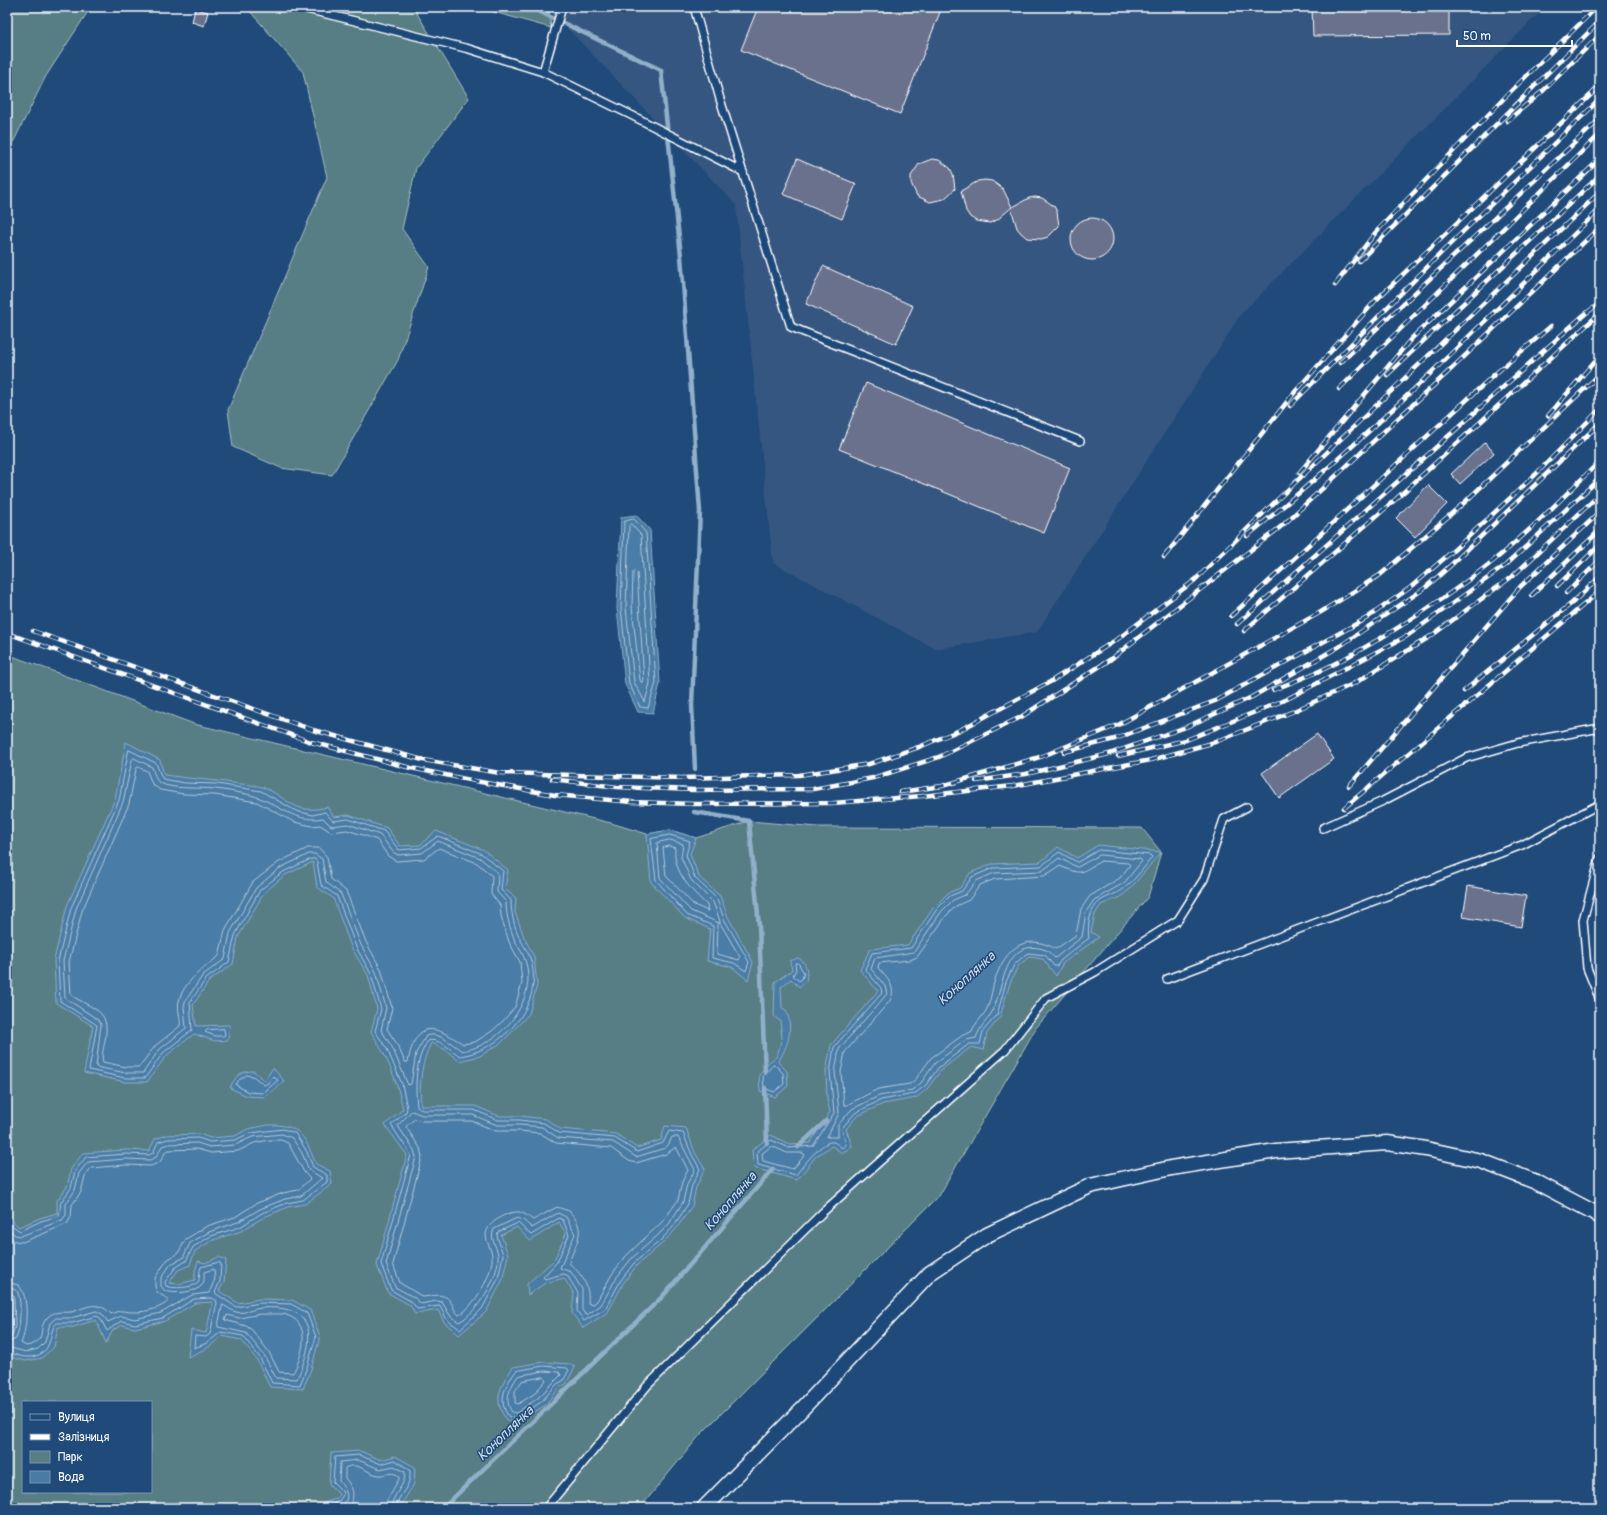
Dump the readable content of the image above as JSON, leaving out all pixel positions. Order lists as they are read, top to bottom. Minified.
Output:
{"water":["Коноплянка"],"legend":["Вулиця","Залізниця","Парк","Вода"],"scale_bar":"50 m"}
